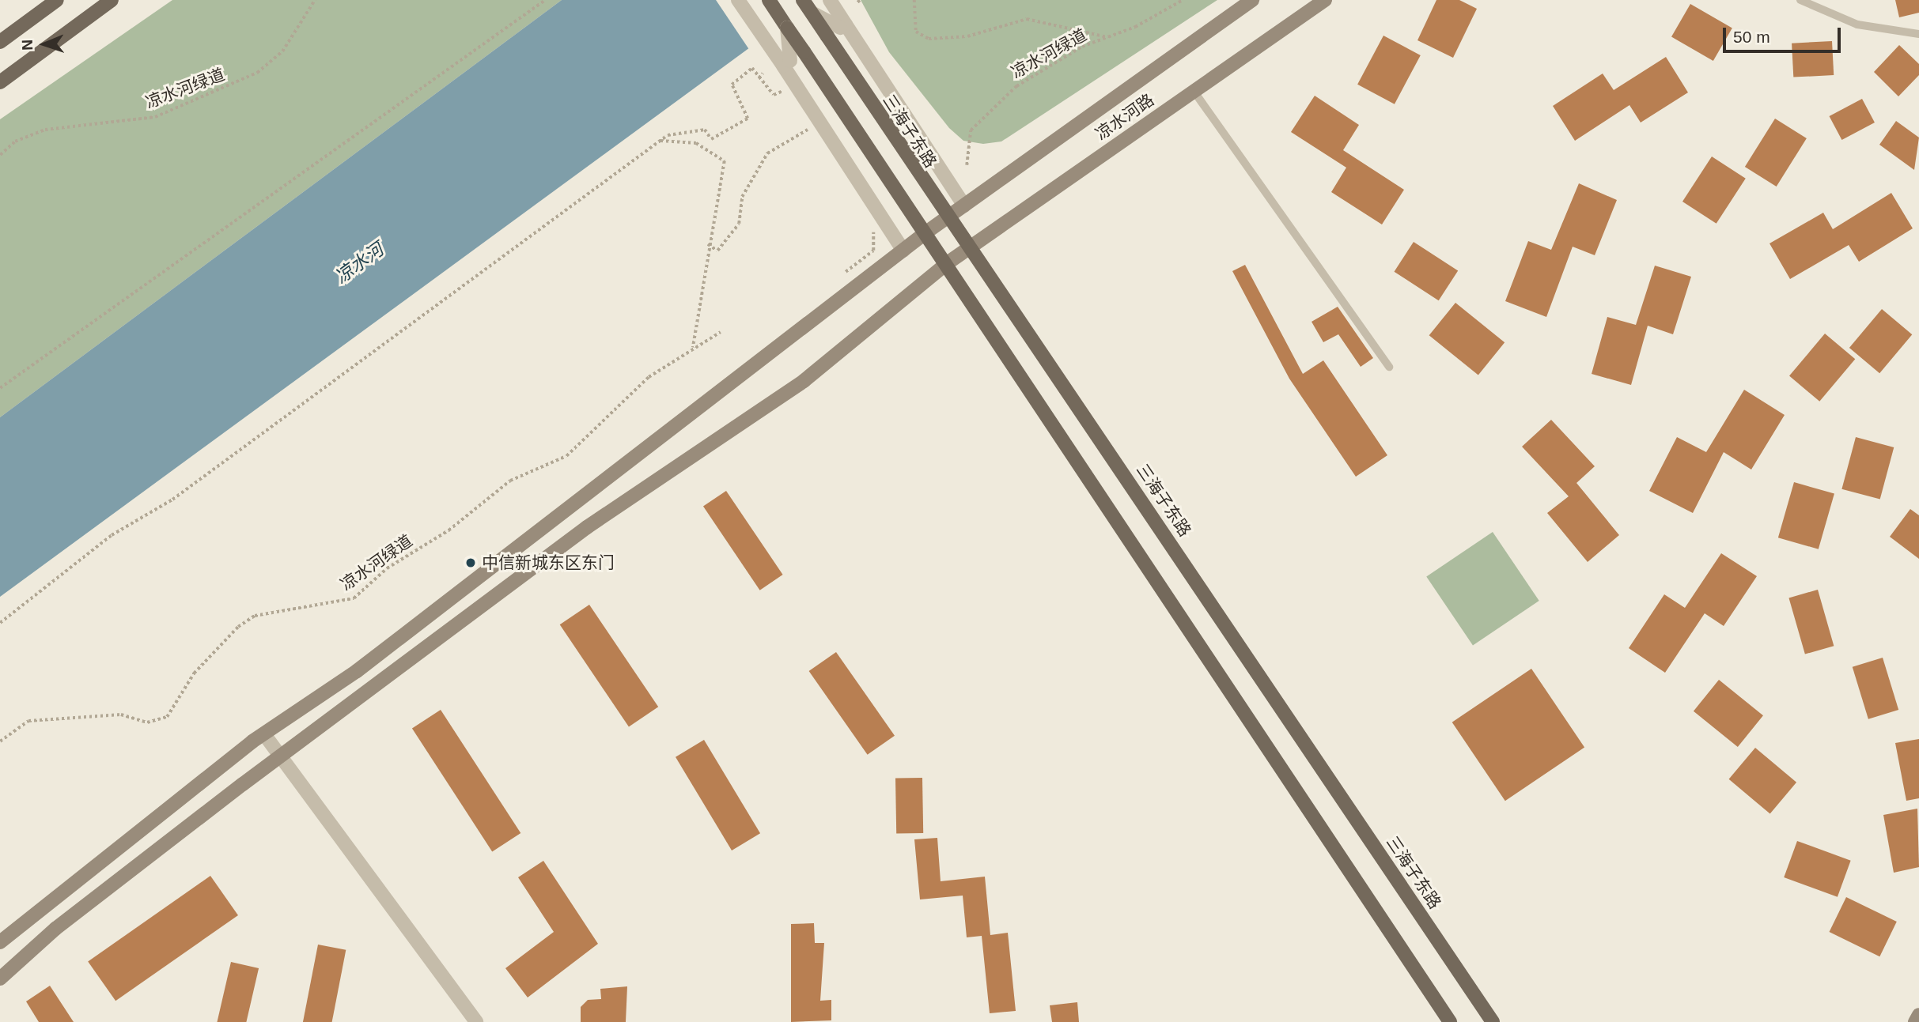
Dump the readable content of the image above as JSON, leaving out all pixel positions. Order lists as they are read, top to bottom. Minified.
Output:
{"streets":{"main road":["三海子东路"],"street":["凉水河路"],"path":["凉水河绿道"]},"crossings":[["凉水河路","三海子东路"]],"water":["凉水河"],"places":["中信新城东区东门"],"scale_bar":"50 m","north":"left"}
